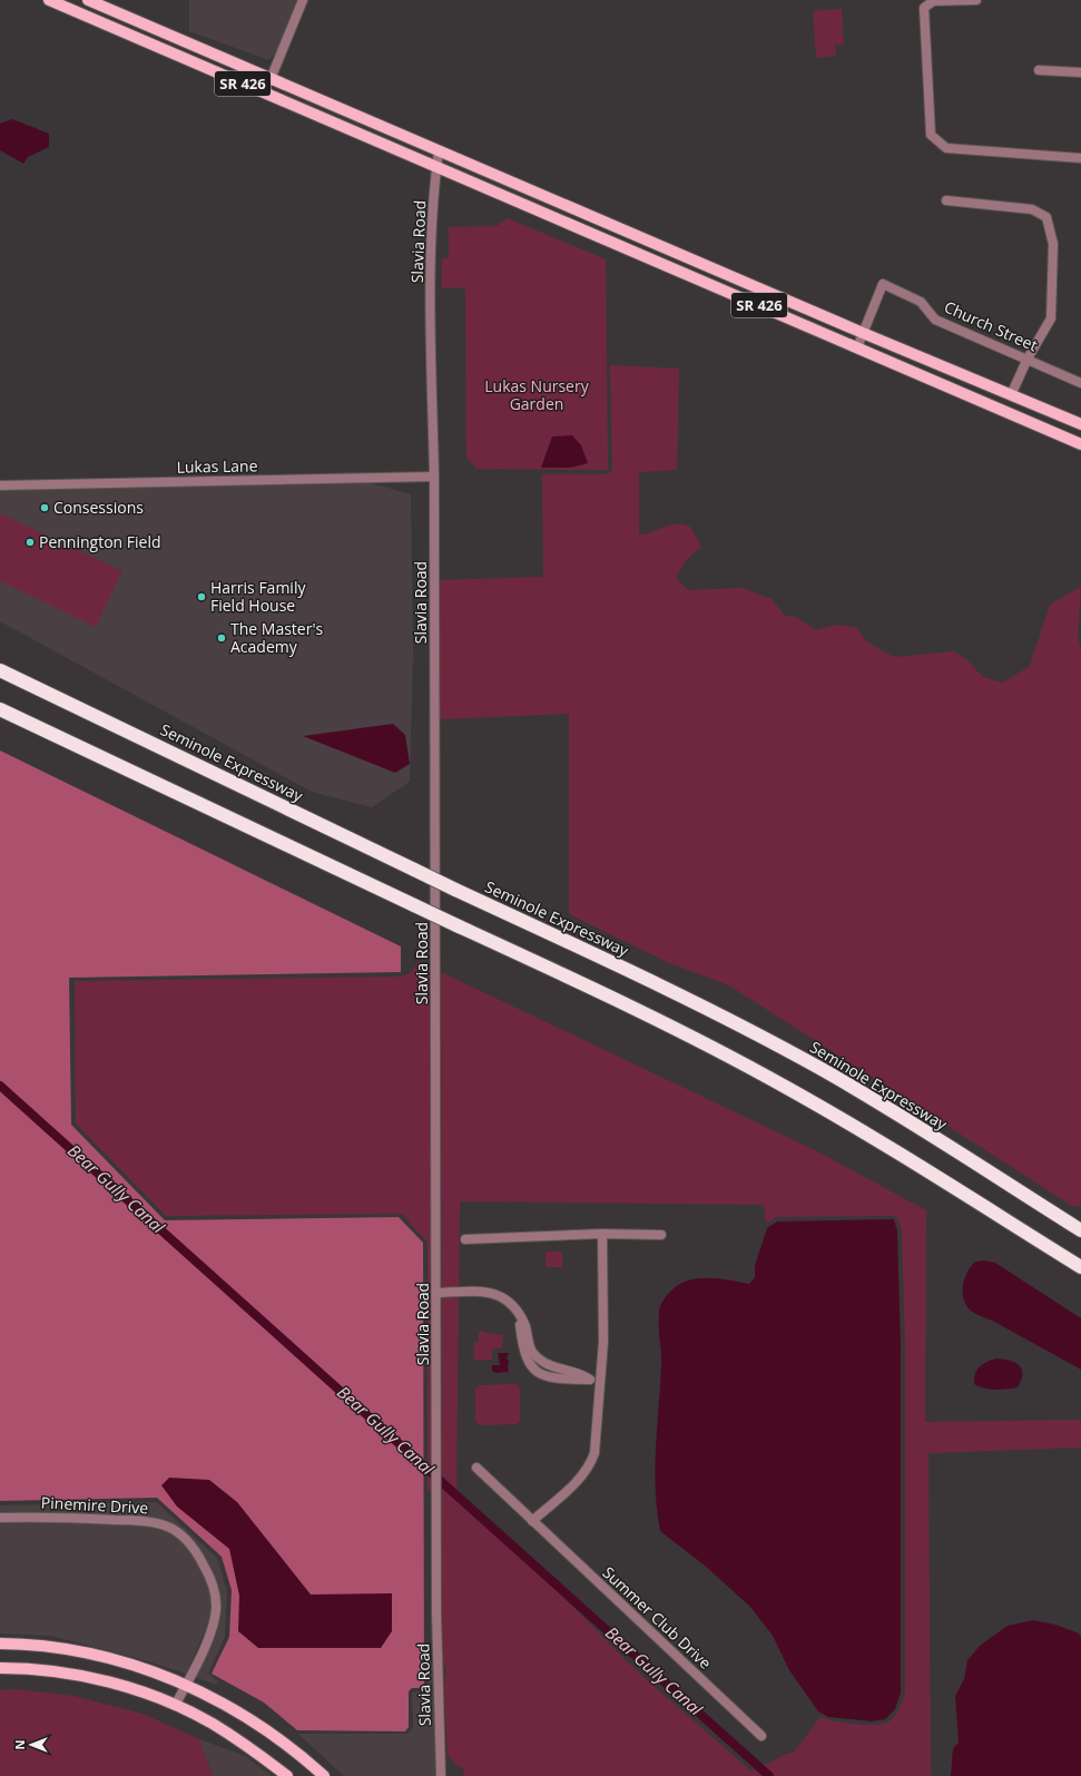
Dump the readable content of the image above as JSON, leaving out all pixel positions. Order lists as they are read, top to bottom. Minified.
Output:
{"streets":{"highway":["Seminole Expressway"],"main road":["SR 426"],"street":["Slavia Road","Church Street","Lukas Lane","Pinemire Drive","Summer Club Drive"]},"crossings":[["SR 426","Slavia Road"],["SR 426","Church Street"],["Slavia Road","Lukas Lane"]],"water":["Bear Gully Canal"],"parks":["Lukas Nursery Garden"],"places":["Consessions","Pennington Field","Harris Family Field House","The Master's Academy"],"north":"left"}
